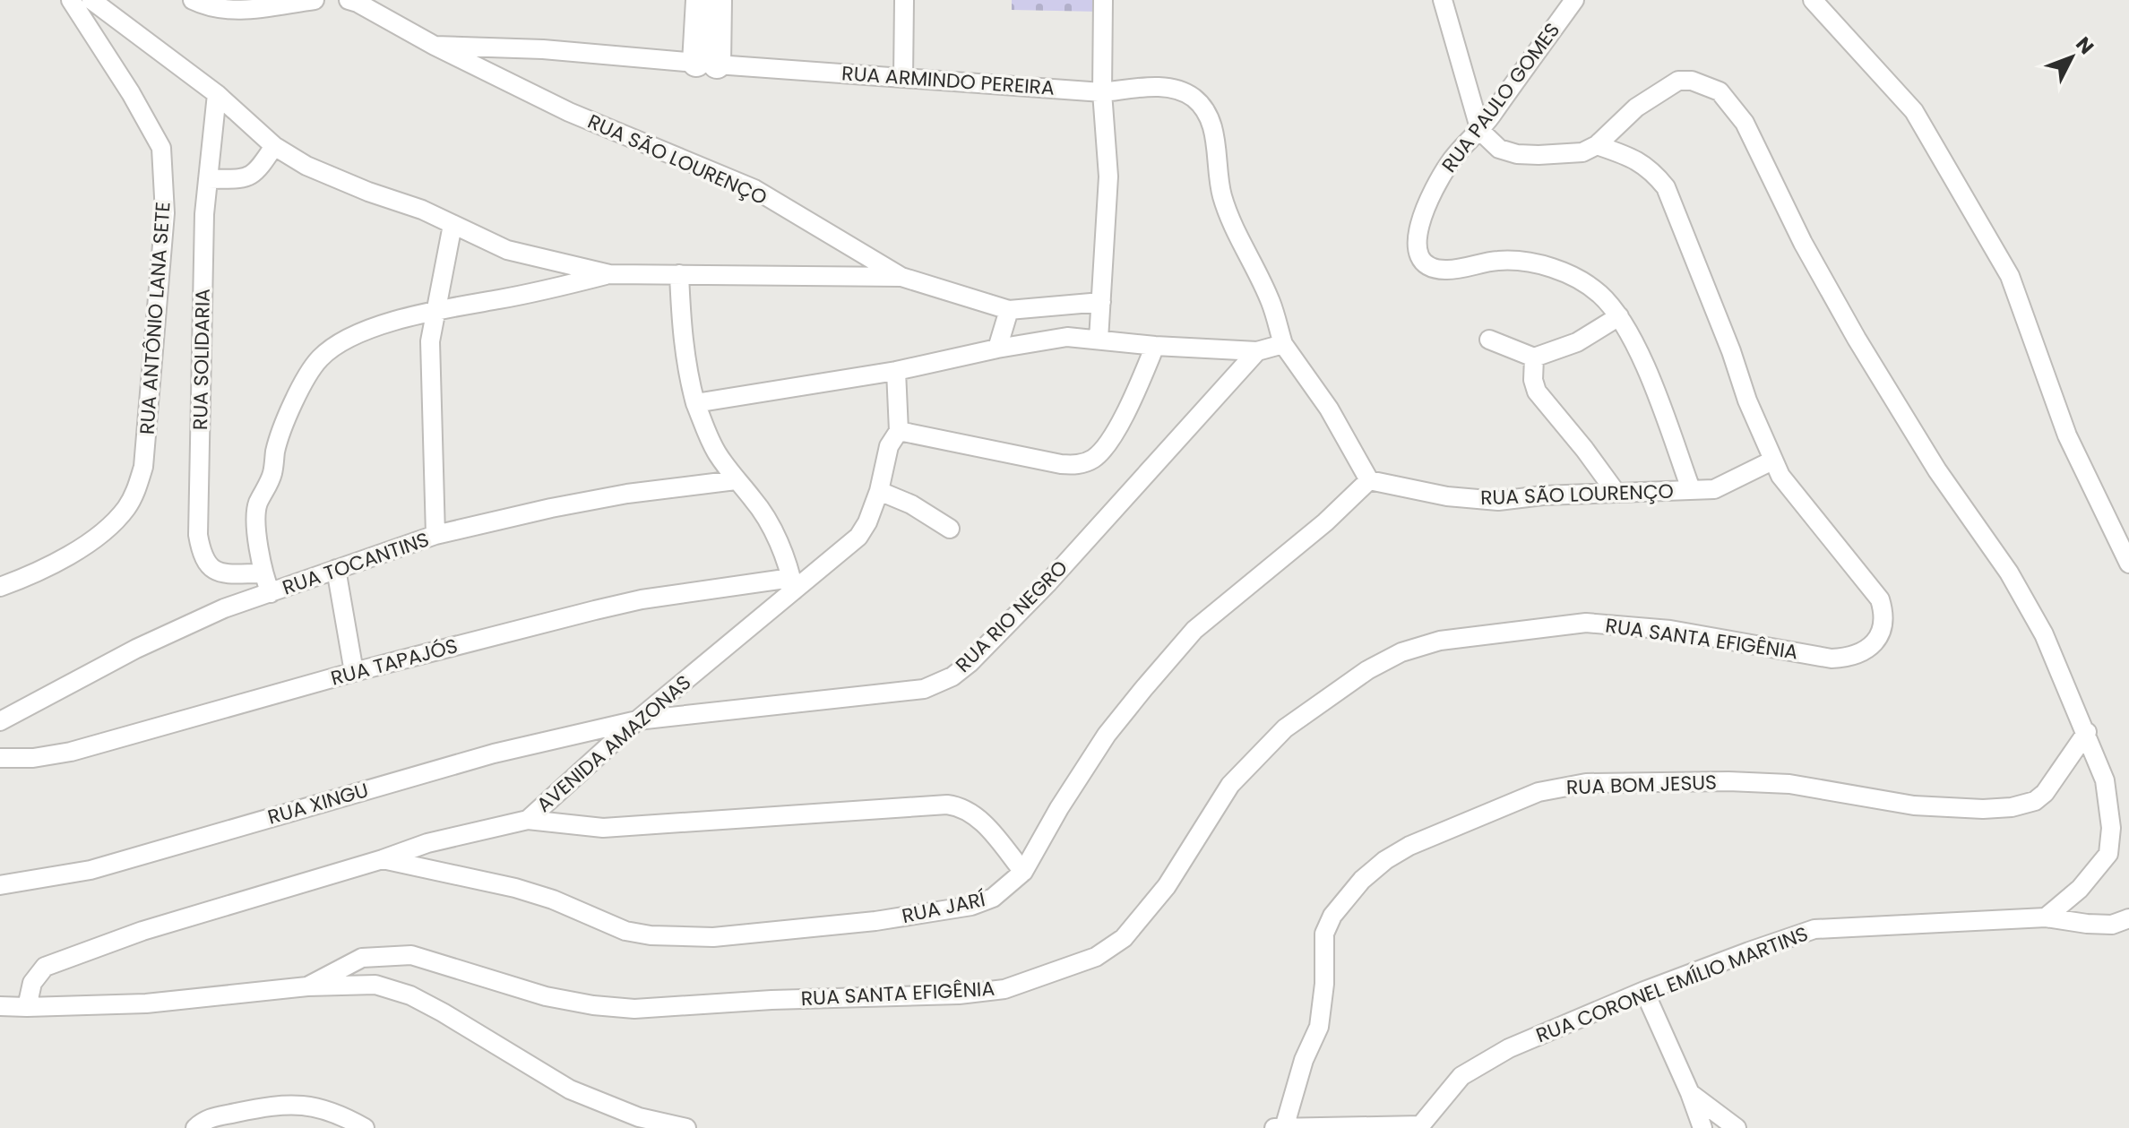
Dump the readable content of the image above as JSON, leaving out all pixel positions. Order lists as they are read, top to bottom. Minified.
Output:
{"streets":{"street":["RUA ARMINDO PEREIRA","RUA PAULO GOMES","RUA SÃO LOURENÇO","RUA ANTÔNIO LANA SETE","RUA SOLIDARIA","RUA TOCANTINS","RUA RIO NEGRO","RUA SANTA EFIGÊNIA","RUA TAPAJÓS","AVENIDA AMAZONAS","RUA BOM JESUS","RUA XINGU","RUA JARÍ","RUA CORONEL EMÍLIO MARTINS"]},"crossings":[["RUA ARMINDO PEREIRA","RUA SÃO LOURENÇO"],["RUA PAULO GOMES","RUA SÃO LOURENÇO"],["RUA SÃO LOURENÇO","RUA SANTA EFIGÊNIA"],["RUA SÃO LOURENÇO","RUA JARÍ"],["RUA RIO NEGRO","AVENIDA AMAZONAS"],["RUA RIO NEGRO","RUA XINGU"],["RUA TAPAJÓS","AVENIDA AMAZONAS"],["AVENIDA AMAZONAS","RUA XINGU"],["AVENIDA AMAZONAS","RUA JARÍ"]],"north":"top right"}
